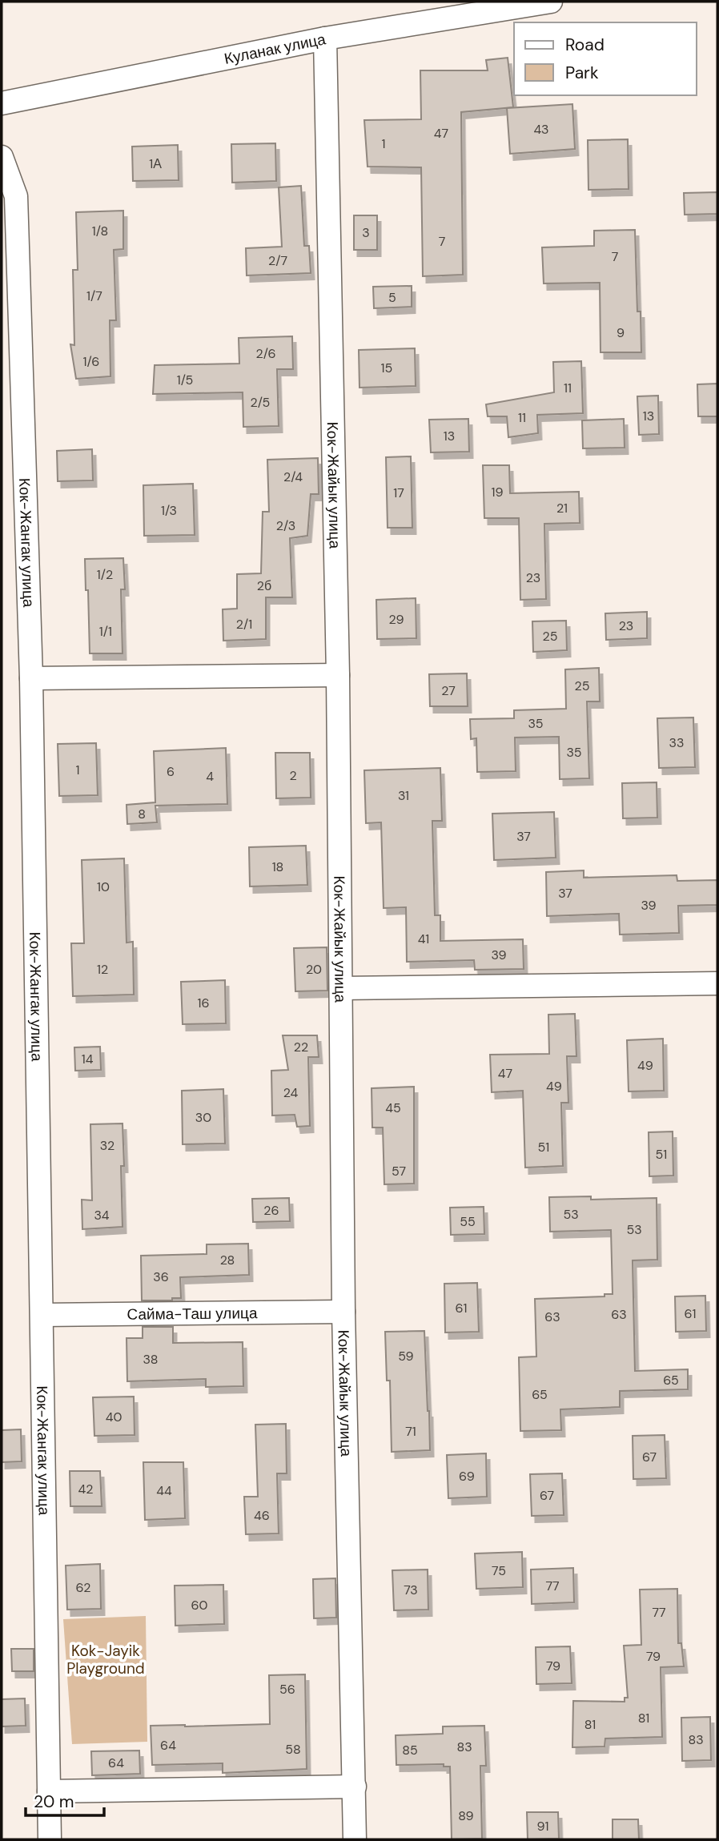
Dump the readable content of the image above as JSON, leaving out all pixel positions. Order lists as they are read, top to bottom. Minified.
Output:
{"streets":{"street":["Куланак улица","Кок-Жайык улица","Кок-Жангак улица","Сайма-Таш улица"]},"crossings":[["Куланак улица","Кок-Жайык улица"],["Кок-Жайык улица","Сайма-Таш улица"],["Кок-Жангак улица","Сайма-Таш улица"]],"parks":["Kok-Jayik Playground"],"house_numbers":["43","47","1","1А","1/8","3","7","7","2/7","1/7","5","9","2/6","1/6","15","1/5","11","2/5","13","11","13","2/4","19","17","21","1/3","2/3","1/2","23","2б","29","2/1","23","1/1","25","25","27","35","33","35","1","6","2","4","31","8","37","18","10","37","39","41","39","12","20","16","22","14","49","47","49","24","45","30","32","51","51","57","26","53","34","55","53","28","36","61","61","63","63","59","38","65","65","40","71","67","69","42","44","67","46","75","77","62","73","60","77","79","79","56","81","81","83","64","83","58","85","64","89","91"],"legend":["Road","Park"],"scale_bar":"20 m"}
